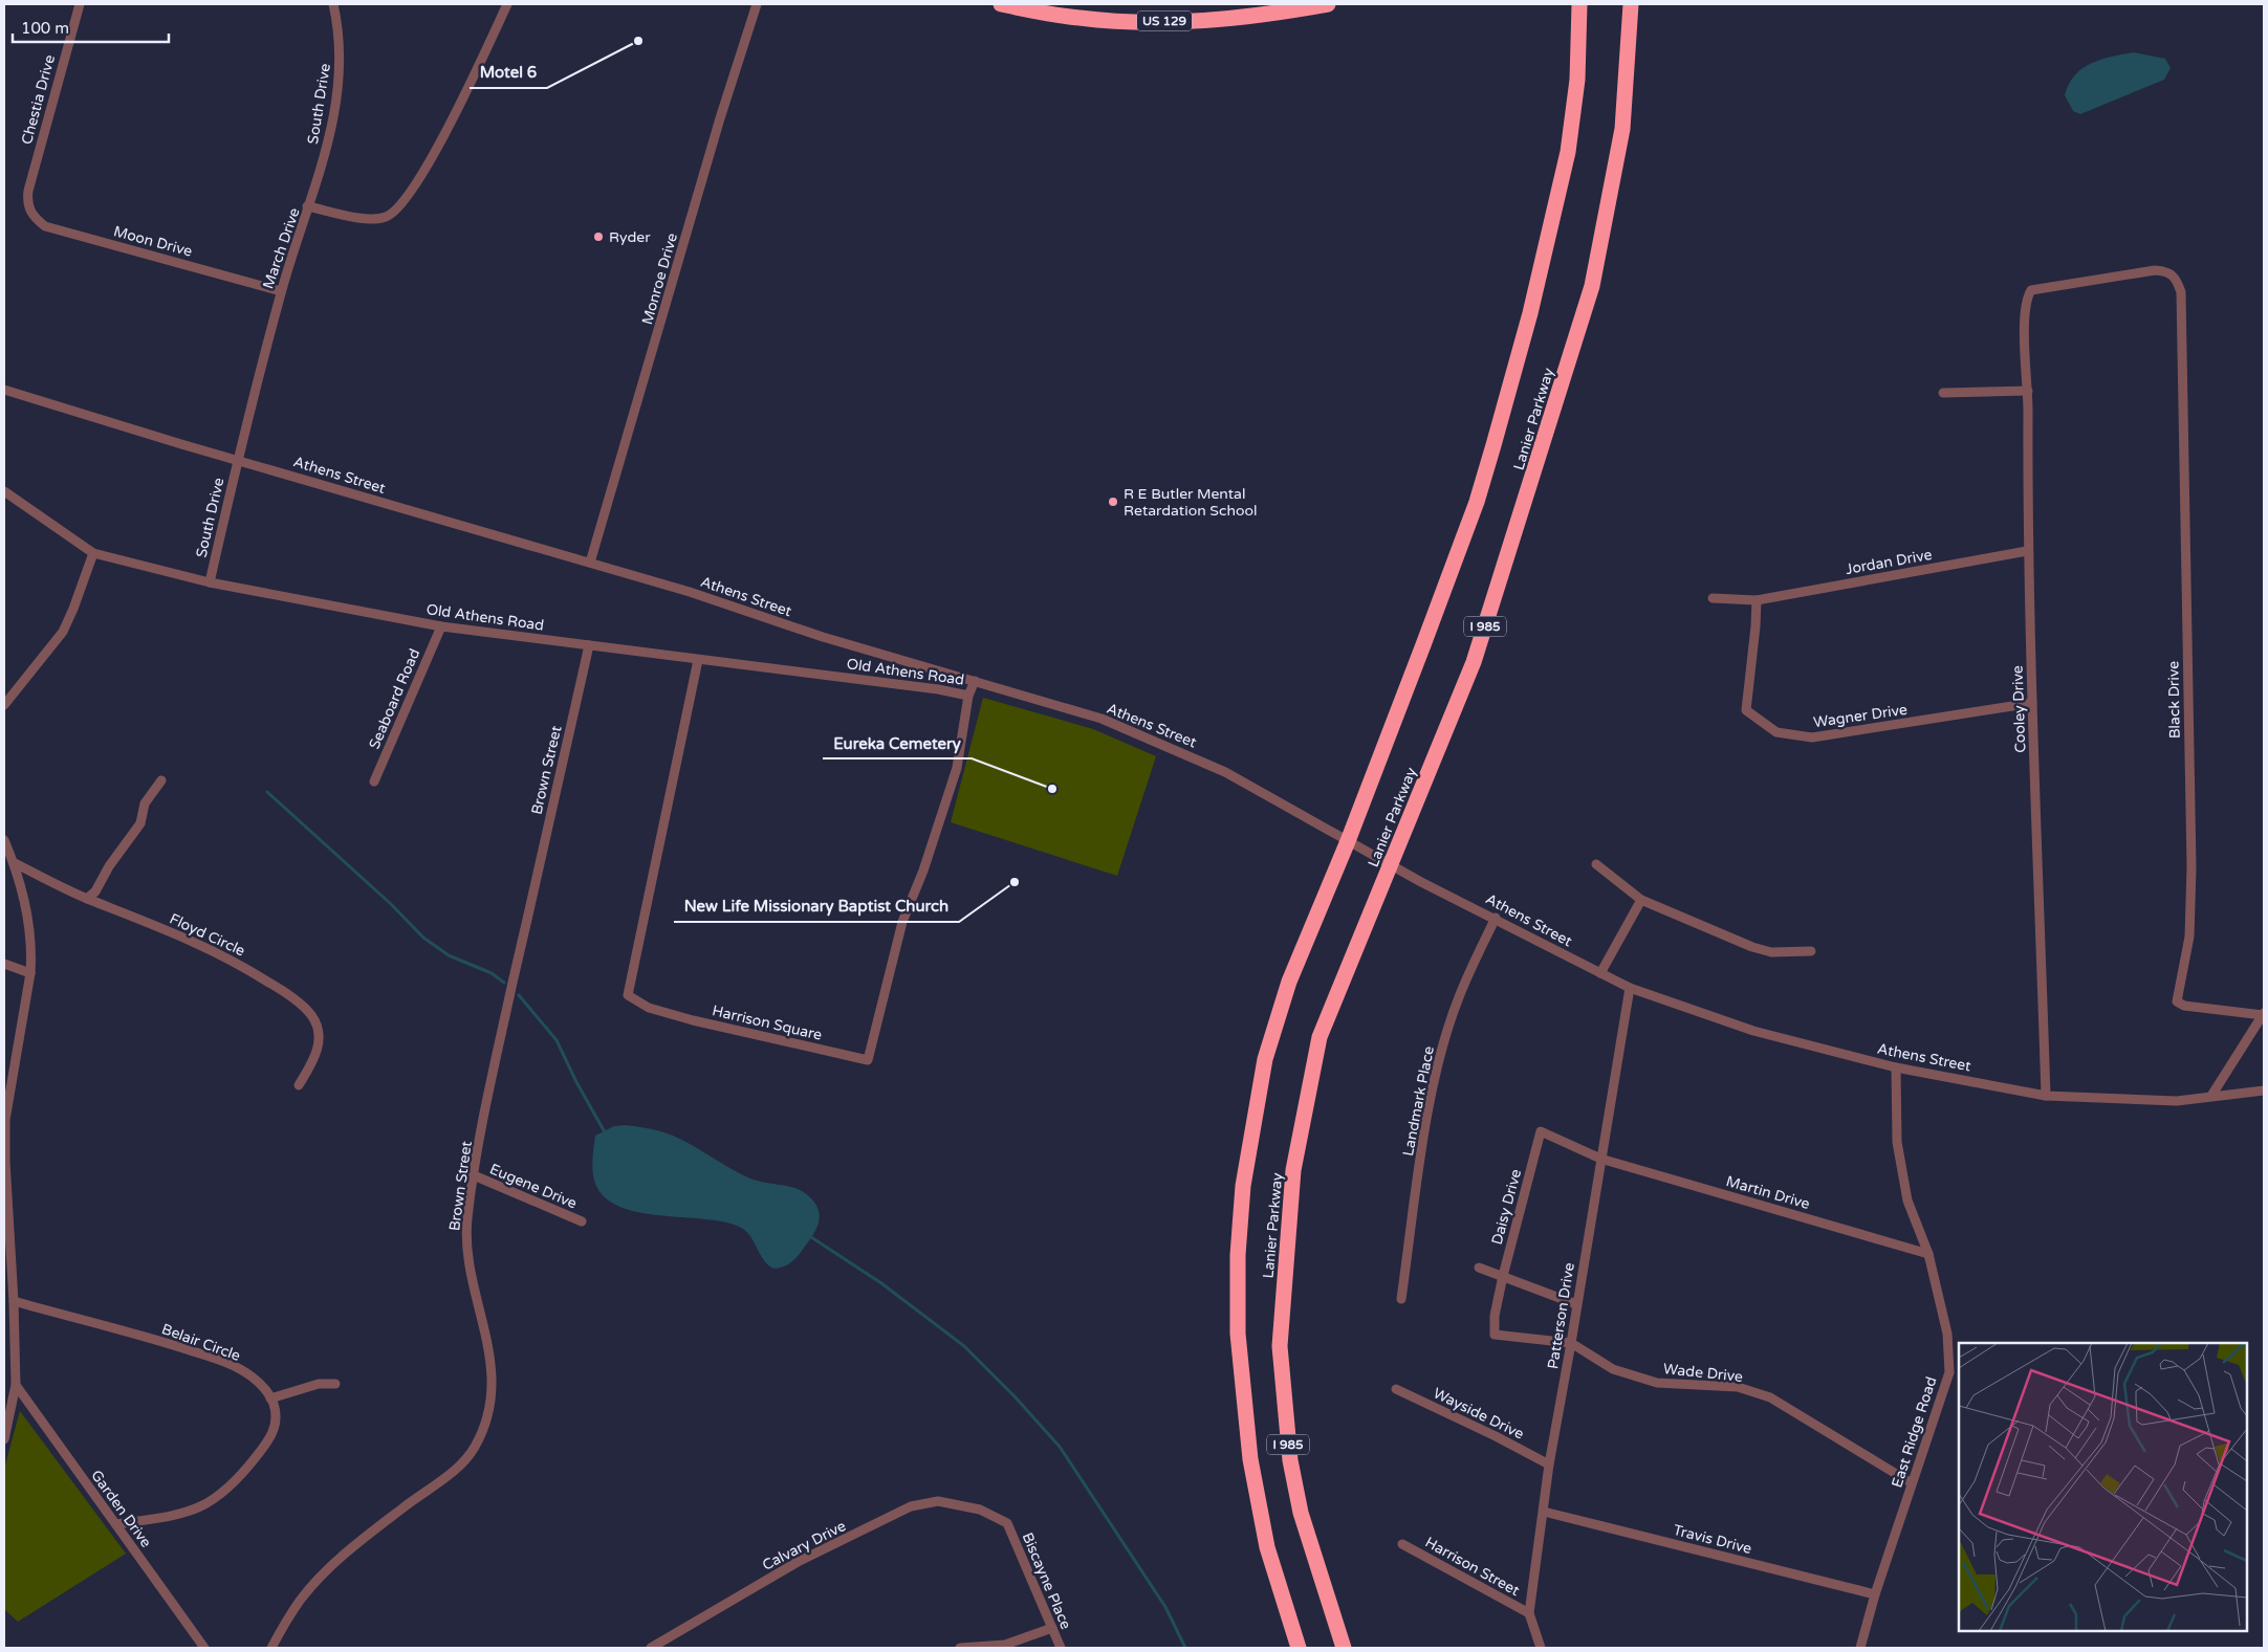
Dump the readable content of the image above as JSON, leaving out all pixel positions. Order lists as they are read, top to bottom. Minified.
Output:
{"streets":{"highway":["US 129","Lanier Parkway","I 985"],"street":["Chestia Drive","South Drive","Moon Drive","March Drive","Monroe Drive","Athens Street","Jordan Drive","Old Athens Road","Seaboard Road","Black Drive","Cooley Drive","Wagner Drive","Brown Street","Floyd Circle","Harrison Square","Landmark Place","Eugene Drive","Martin Drive","Daisy Drive","Patterson Drive","Belair Circle","Wade Drive","Wayside Drive","East Ridge Road","Garden Drive","Travis Drive","Calvary Drive","Harrison Street","Biscayne Place"]},"crossings":[["Chestia Drive","Moon Drive"],["South Drive","March Drive"],["South Drive","Athens Street"],["South Drive","Old Athens Road"],["Moon Drive","March Drive"],["March Drive","Athens Street"],["Monroe Drive","Athens Street"],["Athens Street","Old Athens Road"],["Athens Street","Cooley Drive"],["Athens Street","Landmark Place"],["Athens Street","Patterson Drive"],["Athens Street","East Ridge Road"],["Jordan Drive","Cooley Drive"],["Jordan Drive","Wagner Drive"],["Old Athens Road","Seaboard Road"],["Old Athens Road","Brown Street"],["Old Athens Road","Harrison Square"],["Black Drive","Cooley Drive"],["Cooley Drive","Wagner Drive"],["Brown Street","Eugene Drive"],["Martin Drive","Daisy Drive"],["Martin Drive","Patterson Drive"],["Martin Drive","East Ridge Road"],["Daisy Drive","Patterson Drive"],["Patterson Drive","Wade Drive"],["Patterson Drive","Wayside Drive"],["Patterson Drive","Travis Drive"],["Patterson Drive","Harrison Street"],["Belair Circle","Garden Drive"],["Wade Drive","East Ridge Road"],["East Ridge Road","Travis Drive"],["Calvary Drive","Biscayne Place"]],"places":["Motel 6","Ryder","R E Butler Mental Retardation School","Eureka Cemetery","New Life Missionary Baptist Church"],"scale_bar":"100 m"}
